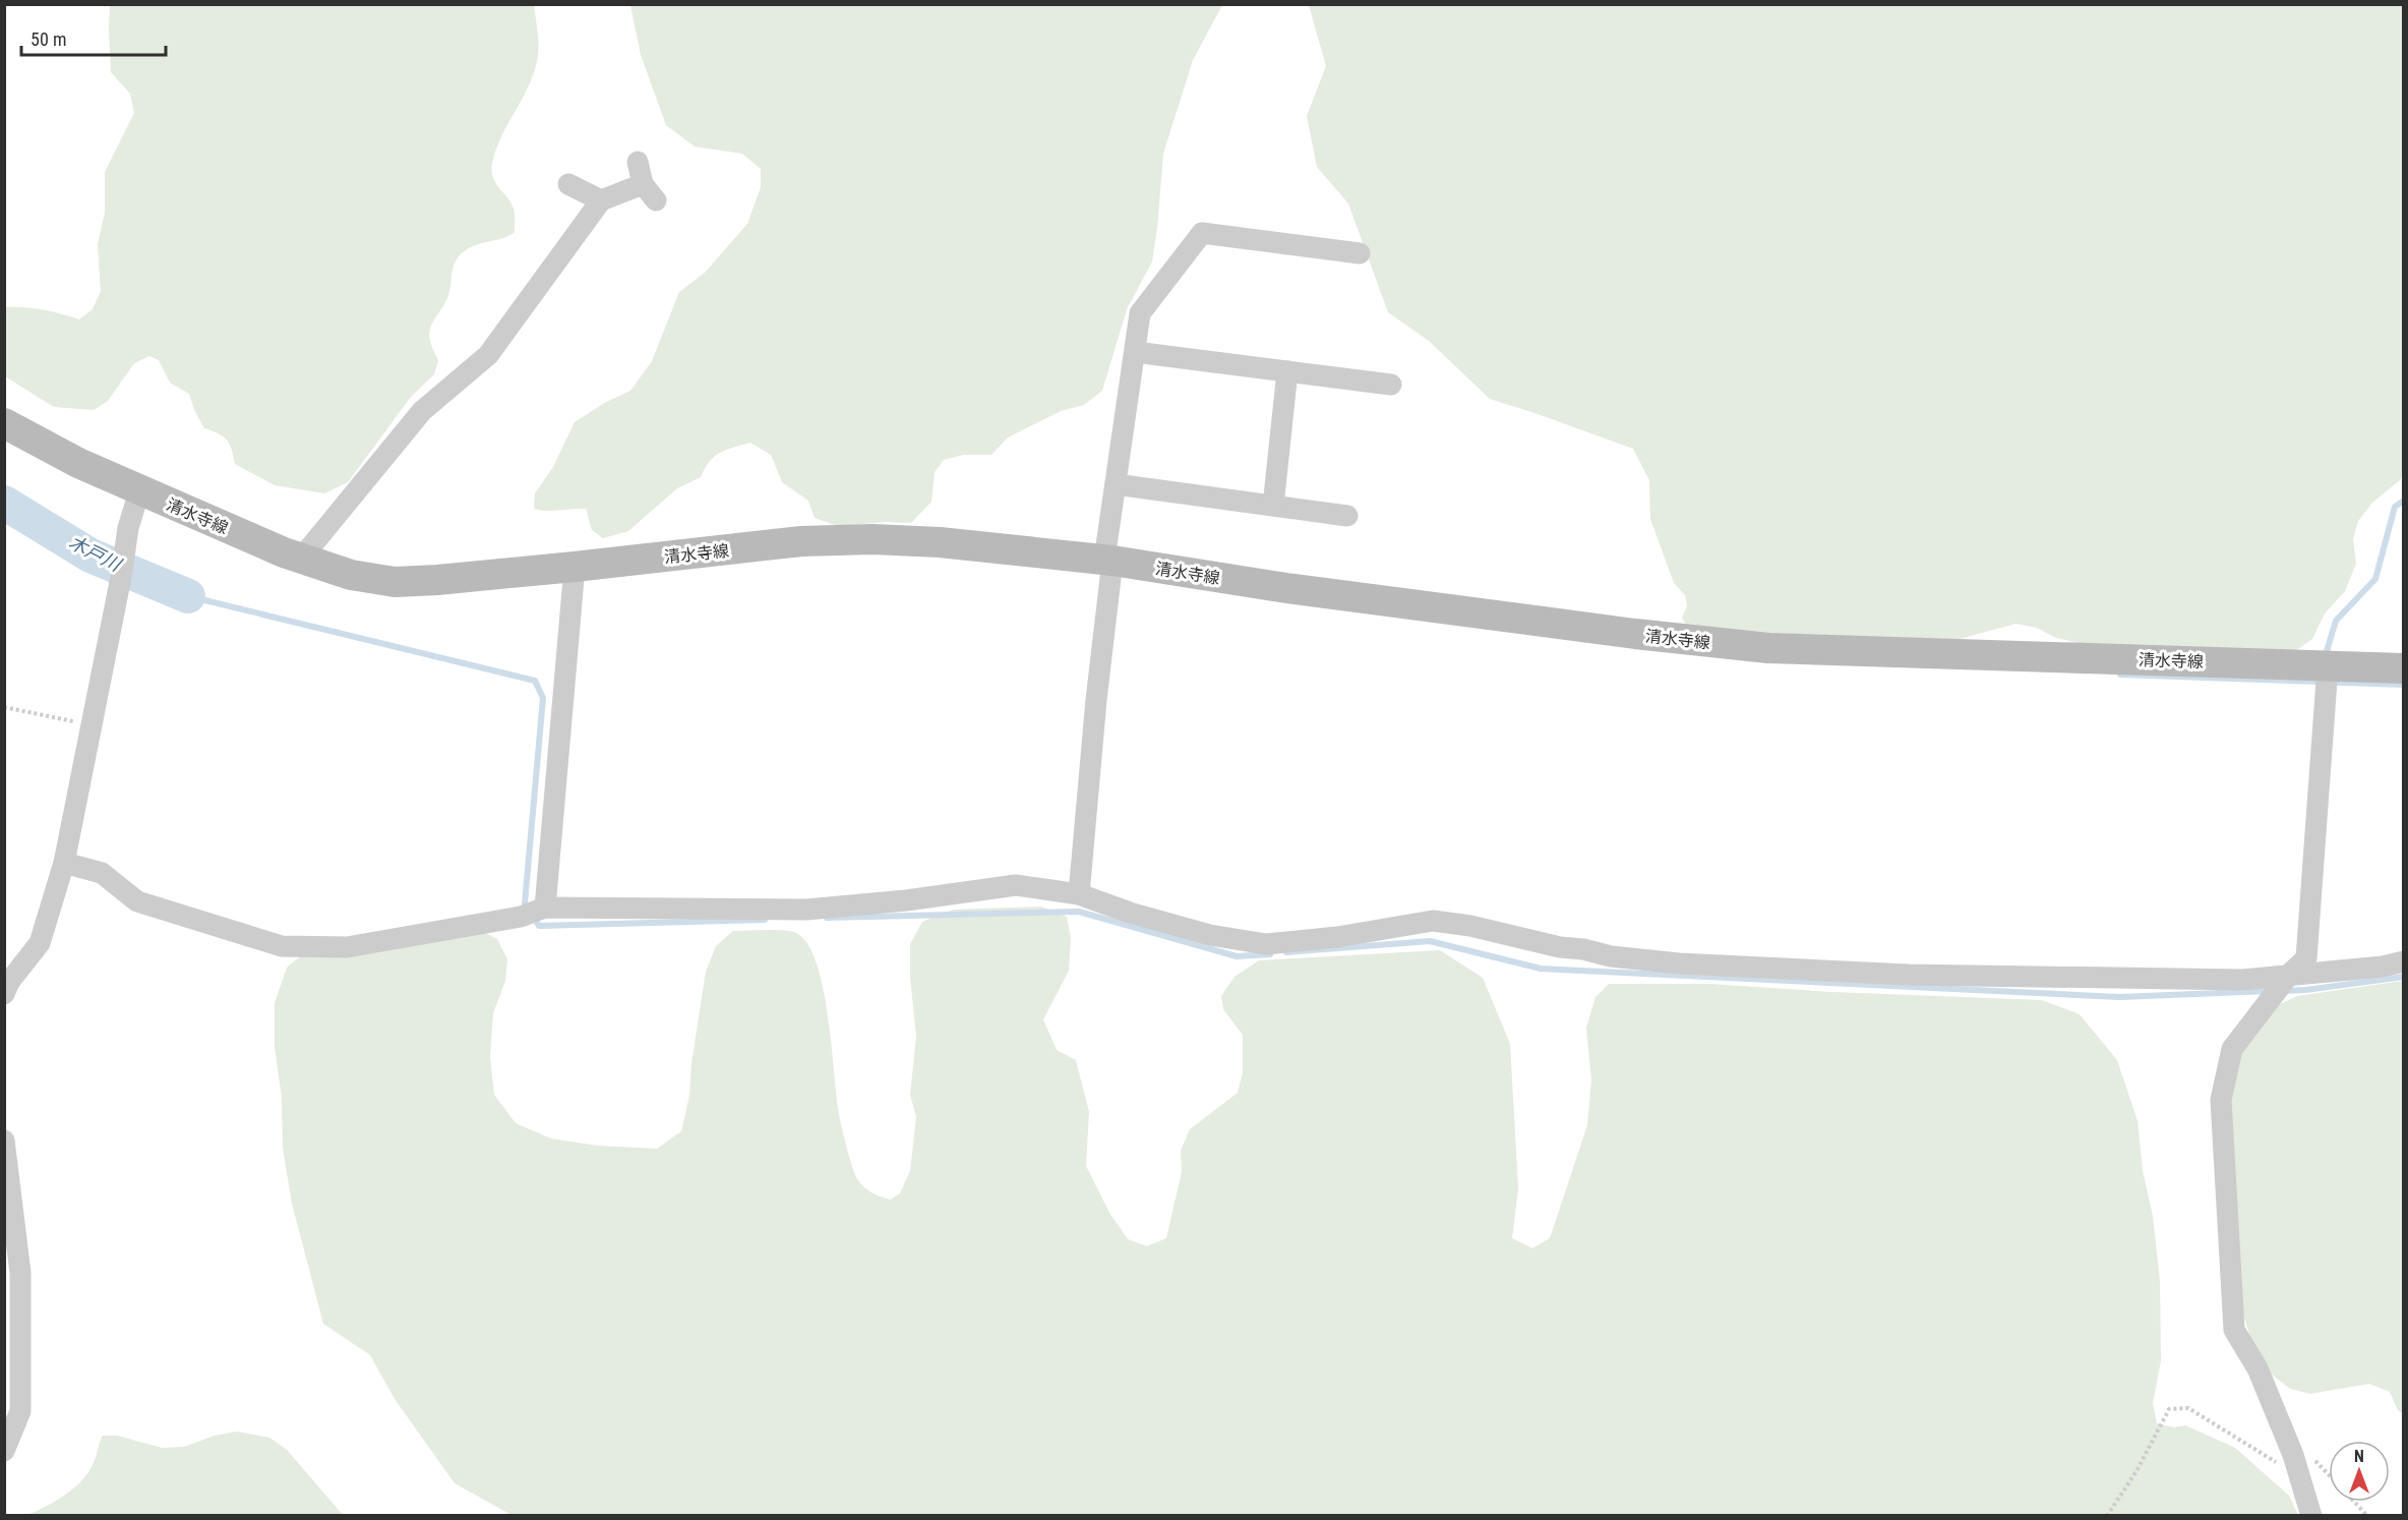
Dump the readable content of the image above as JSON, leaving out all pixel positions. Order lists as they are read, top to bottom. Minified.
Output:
{"streets":{"main road":["清水寺線"]},"water":["木戸川"],"scale_bar":"50 m","north":"top"}
